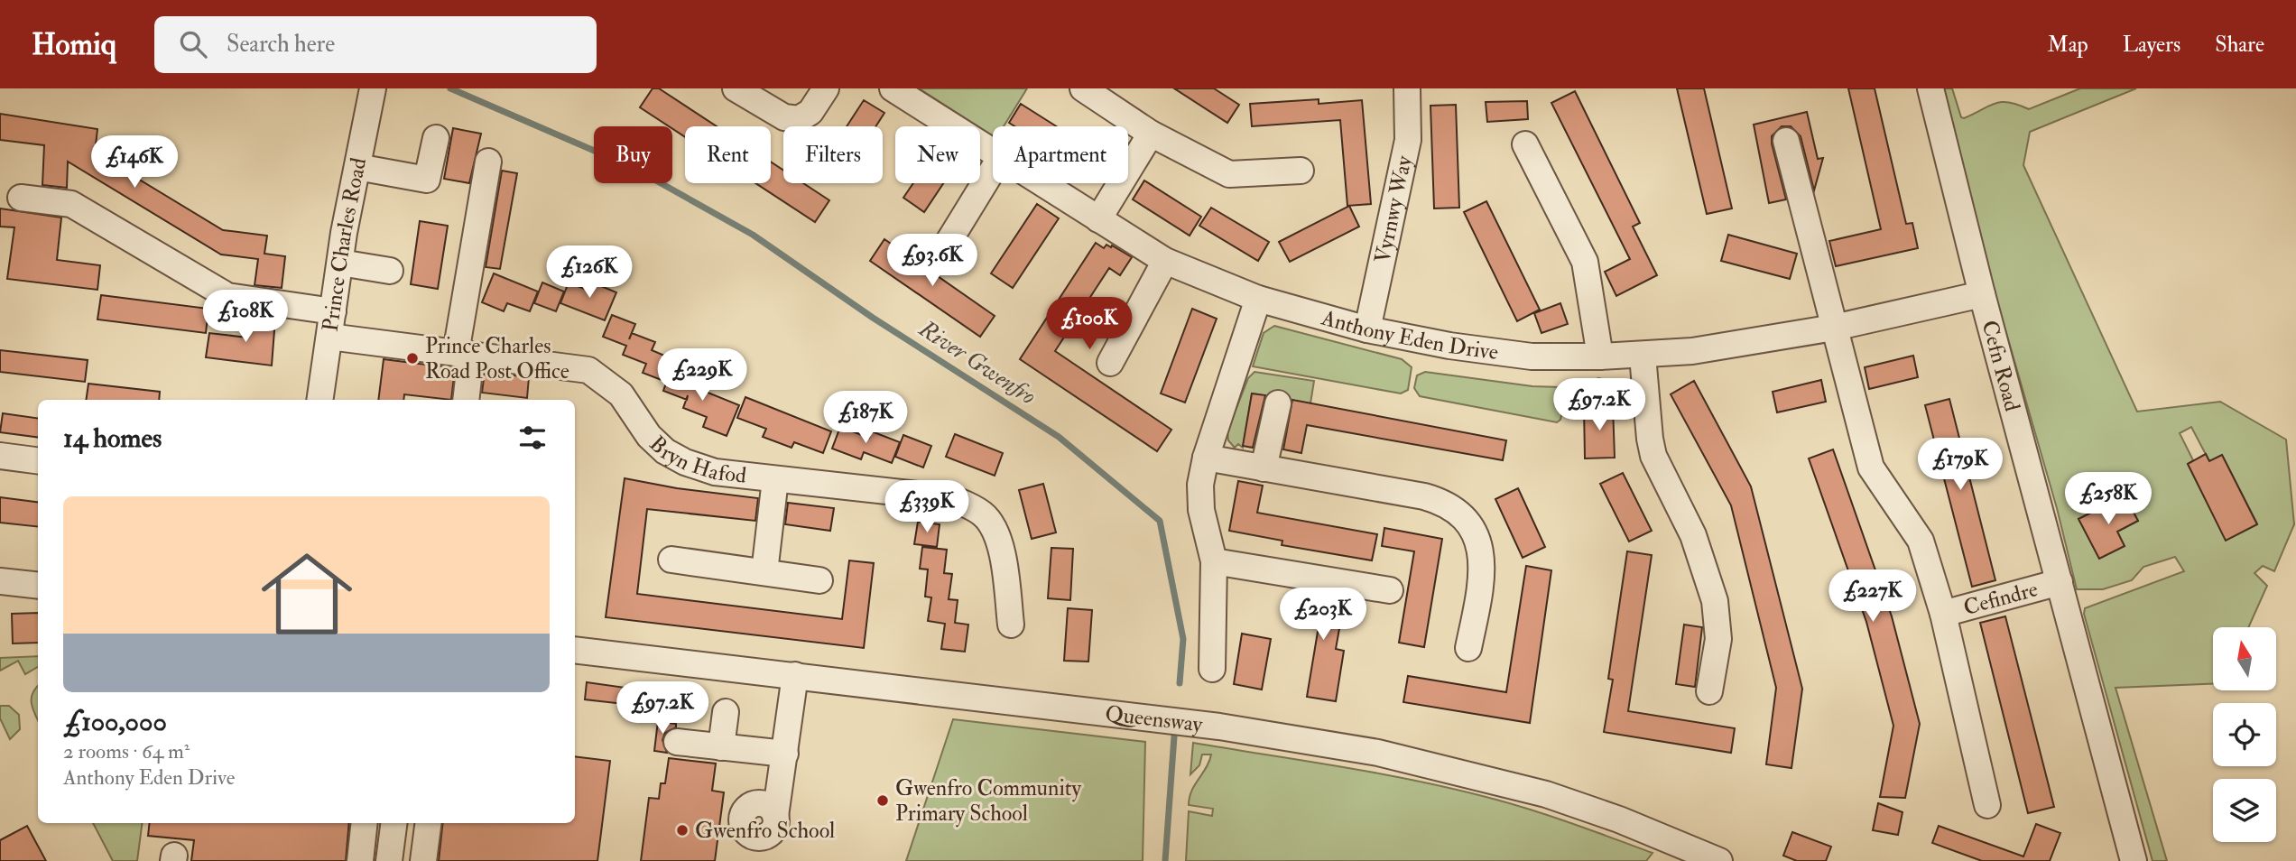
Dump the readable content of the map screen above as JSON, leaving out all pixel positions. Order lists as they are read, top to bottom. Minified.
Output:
{"streets":{"street":["Vyrnwy Way","Prince Charles Road","Anthony Eden Drive","Cefn Road","Bryn Hafod","Cefindre","Queensway"]},"crossings":[["Vyrnwy Way","Anthony Eden Drive"],["Prince Charles Road","Bryn Hafod"],["Anthony Eden Drive","Cefn Road"],["Cefn Road","Cefindre"]],"water":["River Gwenfro"],"places":["Prince Charles Road Post Office","Gwenfro Community Primary School","Gwenfro School"],"north":"top","page":{"header":"Homiq","search":"Search here","nav":["Map","Layers","Share"],"chip":["Buy","Rent","Filters","New","Apartment"],"price":["£146K","£93.6K","£126K","£108K","£100K","£229K","£97.2K","£187K","£179K","£258K","£339K","£227K","£203K","£97.2K"],"heading":"14 homes","list":[{"name":"£100,000","note":"2 rooms · 64 m² · Anthony Eden Drive"}]}}
